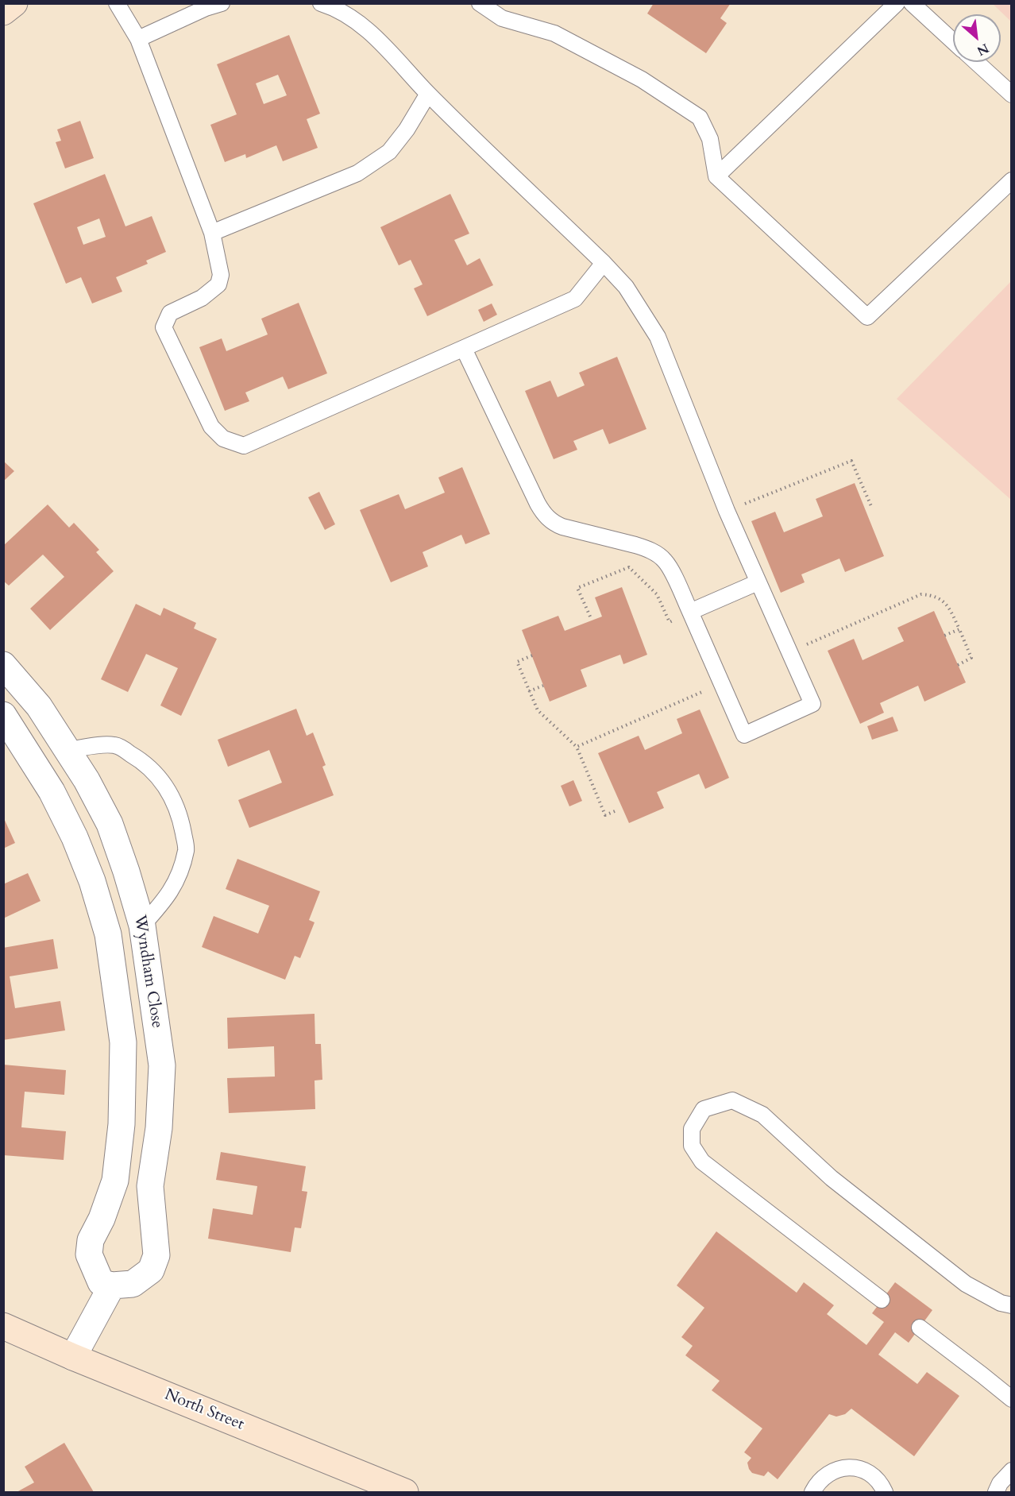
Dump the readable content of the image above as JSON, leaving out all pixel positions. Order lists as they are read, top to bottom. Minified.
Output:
{"streets":{"main road":["North Street"],"street":["Wyndham Close"]},"north":"bottom right"}
